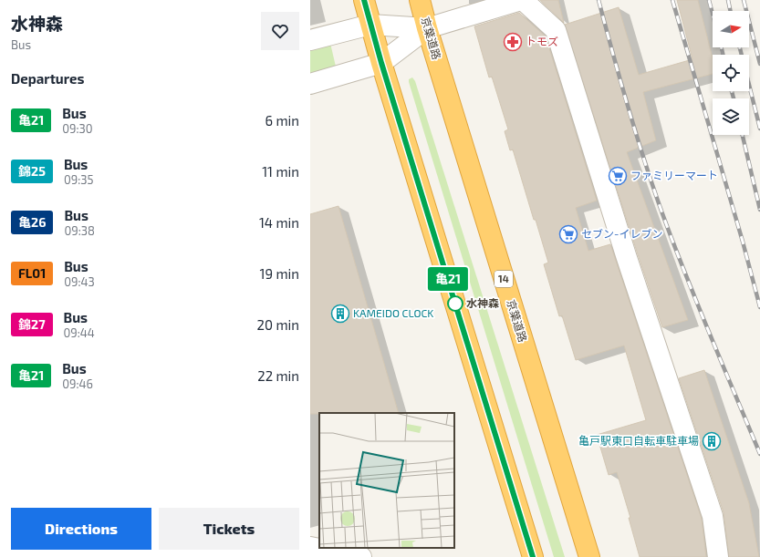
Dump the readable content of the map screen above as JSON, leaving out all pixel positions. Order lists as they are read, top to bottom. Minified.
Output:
{"streets":{"highway":["京葉道路","14"]},"places":{"pharmacy":["トモズ"],"supermarket":["ファミリーマート","セブン-イレブン"],"other":["水神森"],"building":["KAMEIDO CLOCK","亀戸駅東口自転車駐車場"]},"lines":["bus line 亀21"],"north":"right","page":{"heading":[["水神森","Bus"],"Departures"],"on_map":"亀21","list":[{"mark":"亀21","name":"Bus","note":"09:30","value":"6 min"},{"mark":"錦25","name":"Bus","note":"09:35","value":"11 min"},{"mark":"亀26","name":"Bus","note":"09:38","value":"14 min"},{"mark":"FL01","name":"Bus","note":"09:43","value":"19 min"},{"mark":"錦27","name":"Bus","note":"09:44","value":"20 min"},{"mark":"亀21","name":"Bus","note":"09:46","value":"22 min"}],"buttons":["Directions","Tickets"]}}
